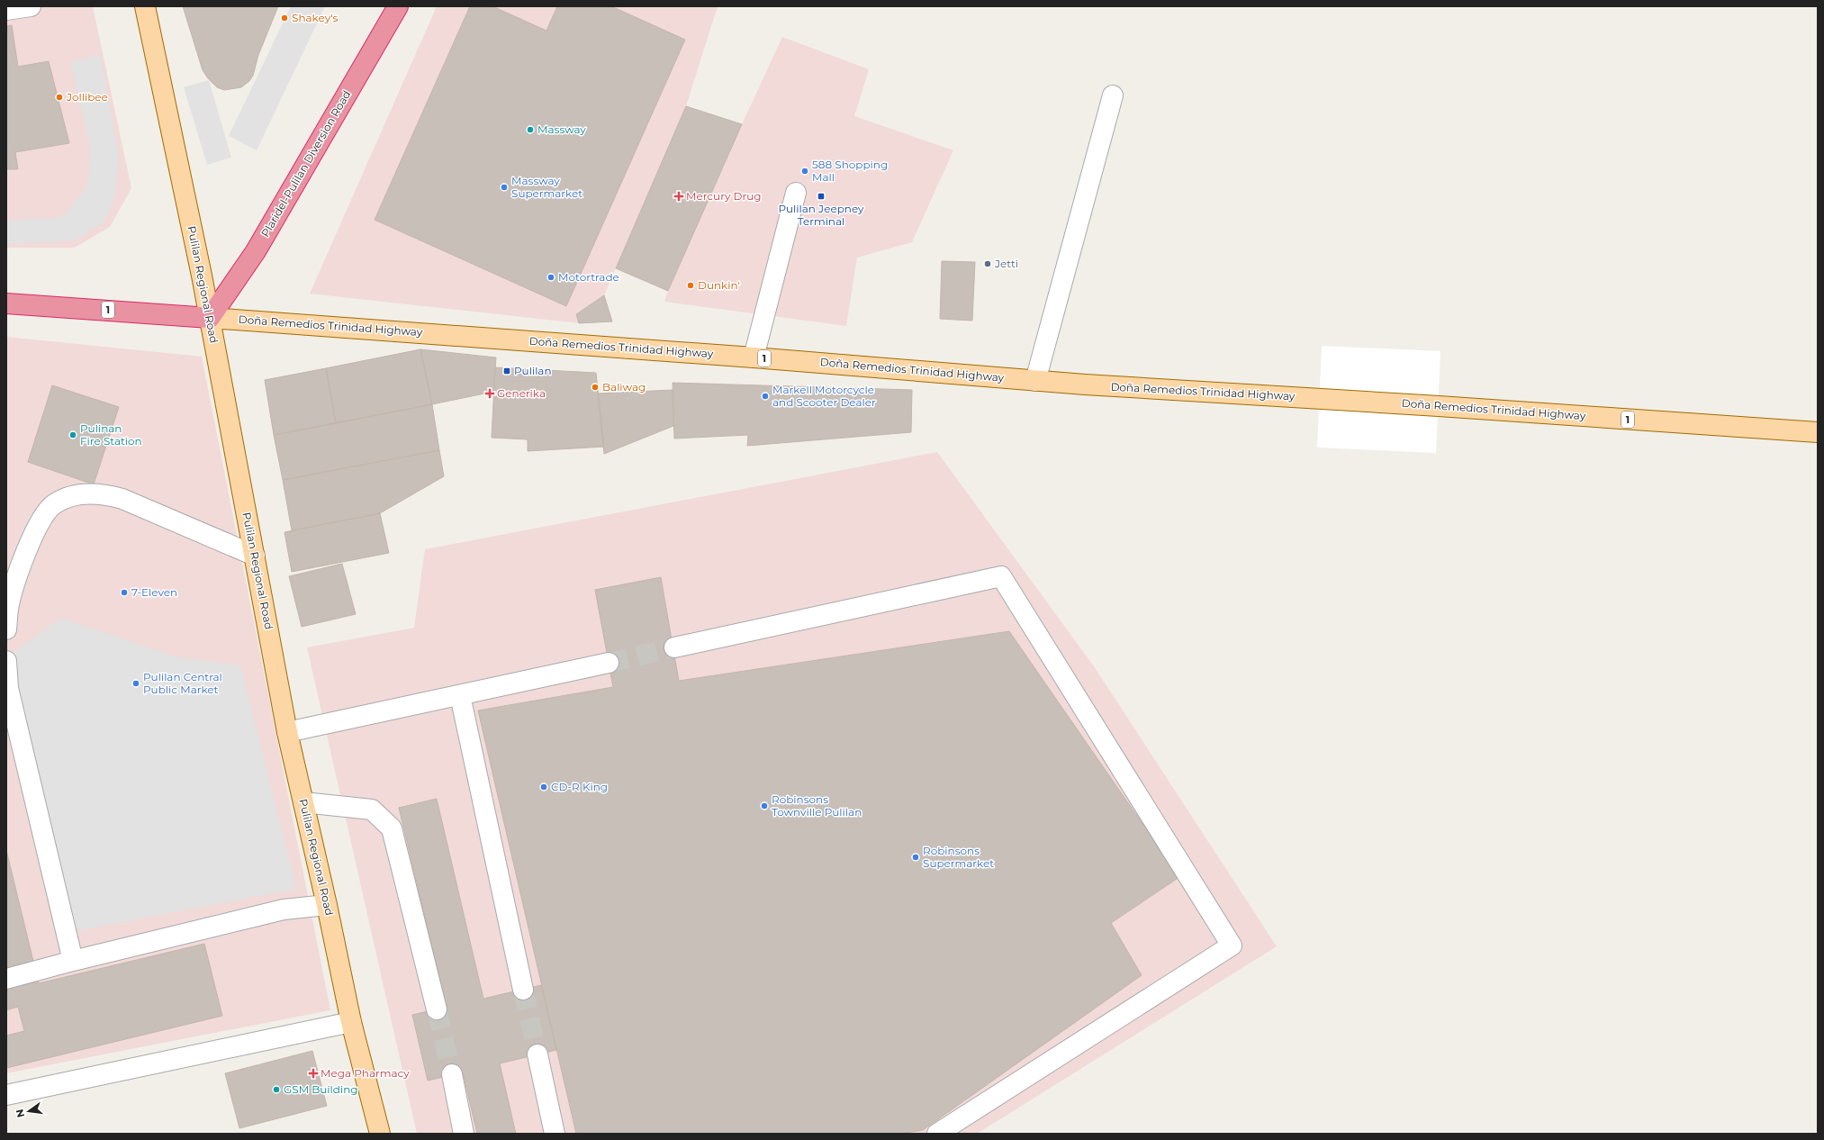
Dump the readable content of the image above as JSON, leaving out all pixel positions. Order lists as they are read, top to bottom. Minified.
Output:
{"streets":{"highway":["Plaridel-Pulilan Diversion Road","1","Doña Remedios Trinidad Highway"],"main road":["Pulilan Regional Road"]},"crossings":[["Plaridel-Pulilan Diversion Road","Pulilan Regional Road"],["Plaridel-Pulilan Diversion Road","Doña Remedios Trinidad Highway"],["Pulilan Regional Road","Doña Remedios Trinidad Highway"]],"places":{"other":["Shakey's","Jollibee","Massway","588 Shopping Mall","Massway Supermarket","Jetti","Motortrade","Dunkin'","Baliwag","Markell Motorcycle and Scooter Dealer","Pulinan Fire Station","7-Eleven","Pulilan Central Public Market","CD-R King","Robinsons Townville Pulilan","Robinsons Supermarket","GSM Building"],"health":["Mercury Drug","Generika","Mega Pharmacy"],"transit":["Pulilan Jeepney Terminal","Pulilan"]},"north":"left"}
